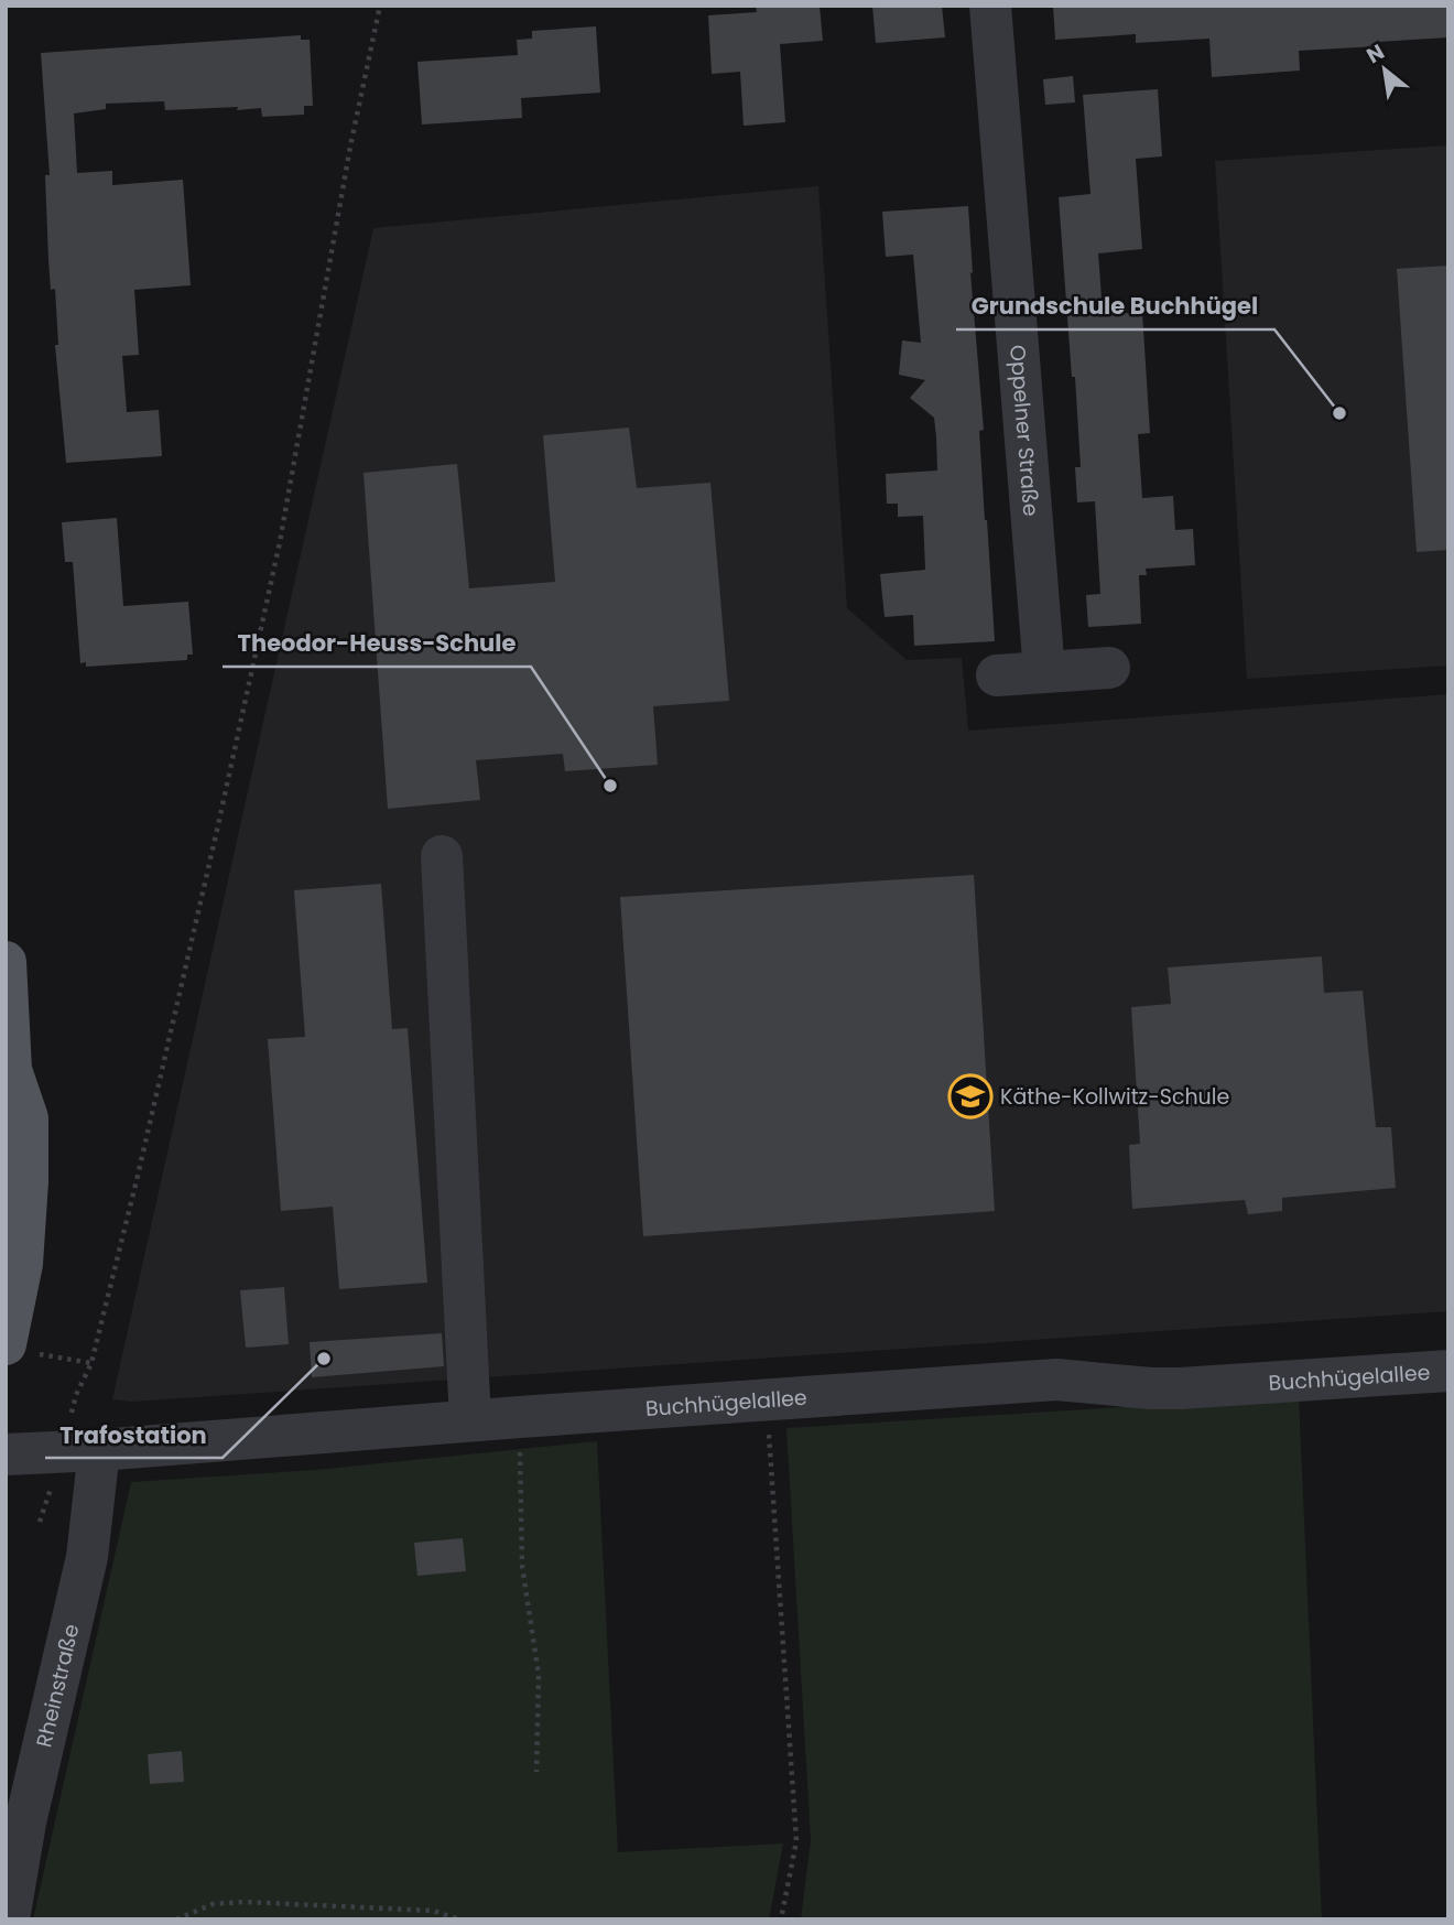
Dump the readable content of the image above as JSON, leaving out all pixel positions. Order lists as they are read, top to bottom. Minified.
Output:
{"streets":{"street":["Oppelner Straße","Buchhügelallee","Rheinstraße"]},"crossings":[["Buchhügelallee","Rheinstraße"]],"places":{"other":["Grundschule Buchhügel","Theodor-Heuss-Schule","Trafostation"],"school or university":["Käthe-Kollwitz-Schule"]},"north":"top left"}
